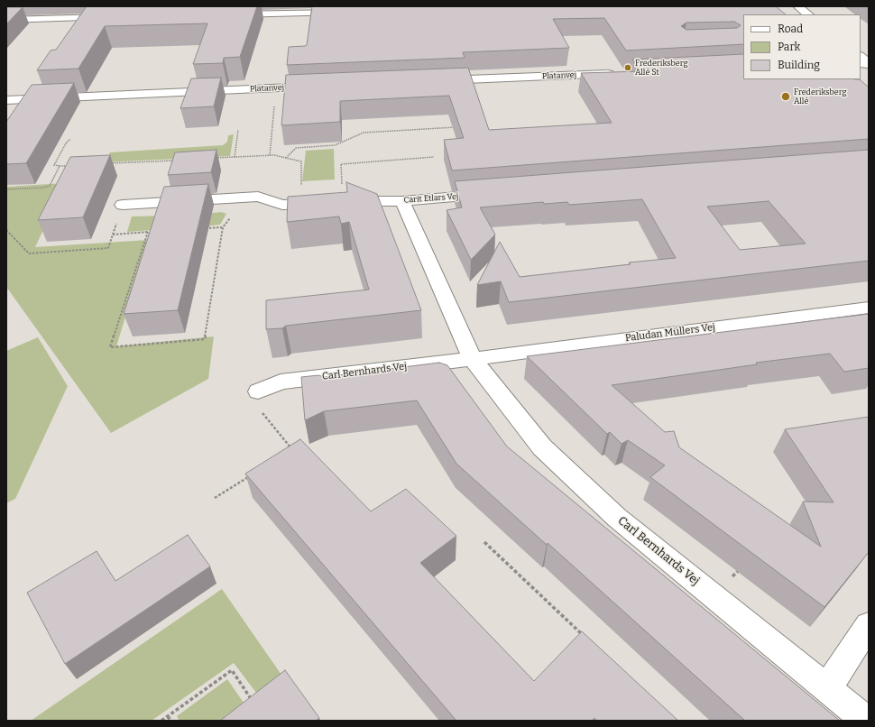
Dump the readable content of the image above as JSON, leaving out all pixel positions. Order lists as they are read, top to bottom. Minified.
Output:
{"streets":{"street":["Platanvej","Carit Etlars Vej","Paludan Müllers Vej","Carl Bernhards Vej"]},"crossings":[["Carit Etlars Vej","Carl Bernhards Vej"],["Paludan Müllers Vej","Carl Bernhards Vej"]],"places":["Frederiksberg Allé St","Frederiksberg Allé"],"legend":["Road","Park","Building"]}
